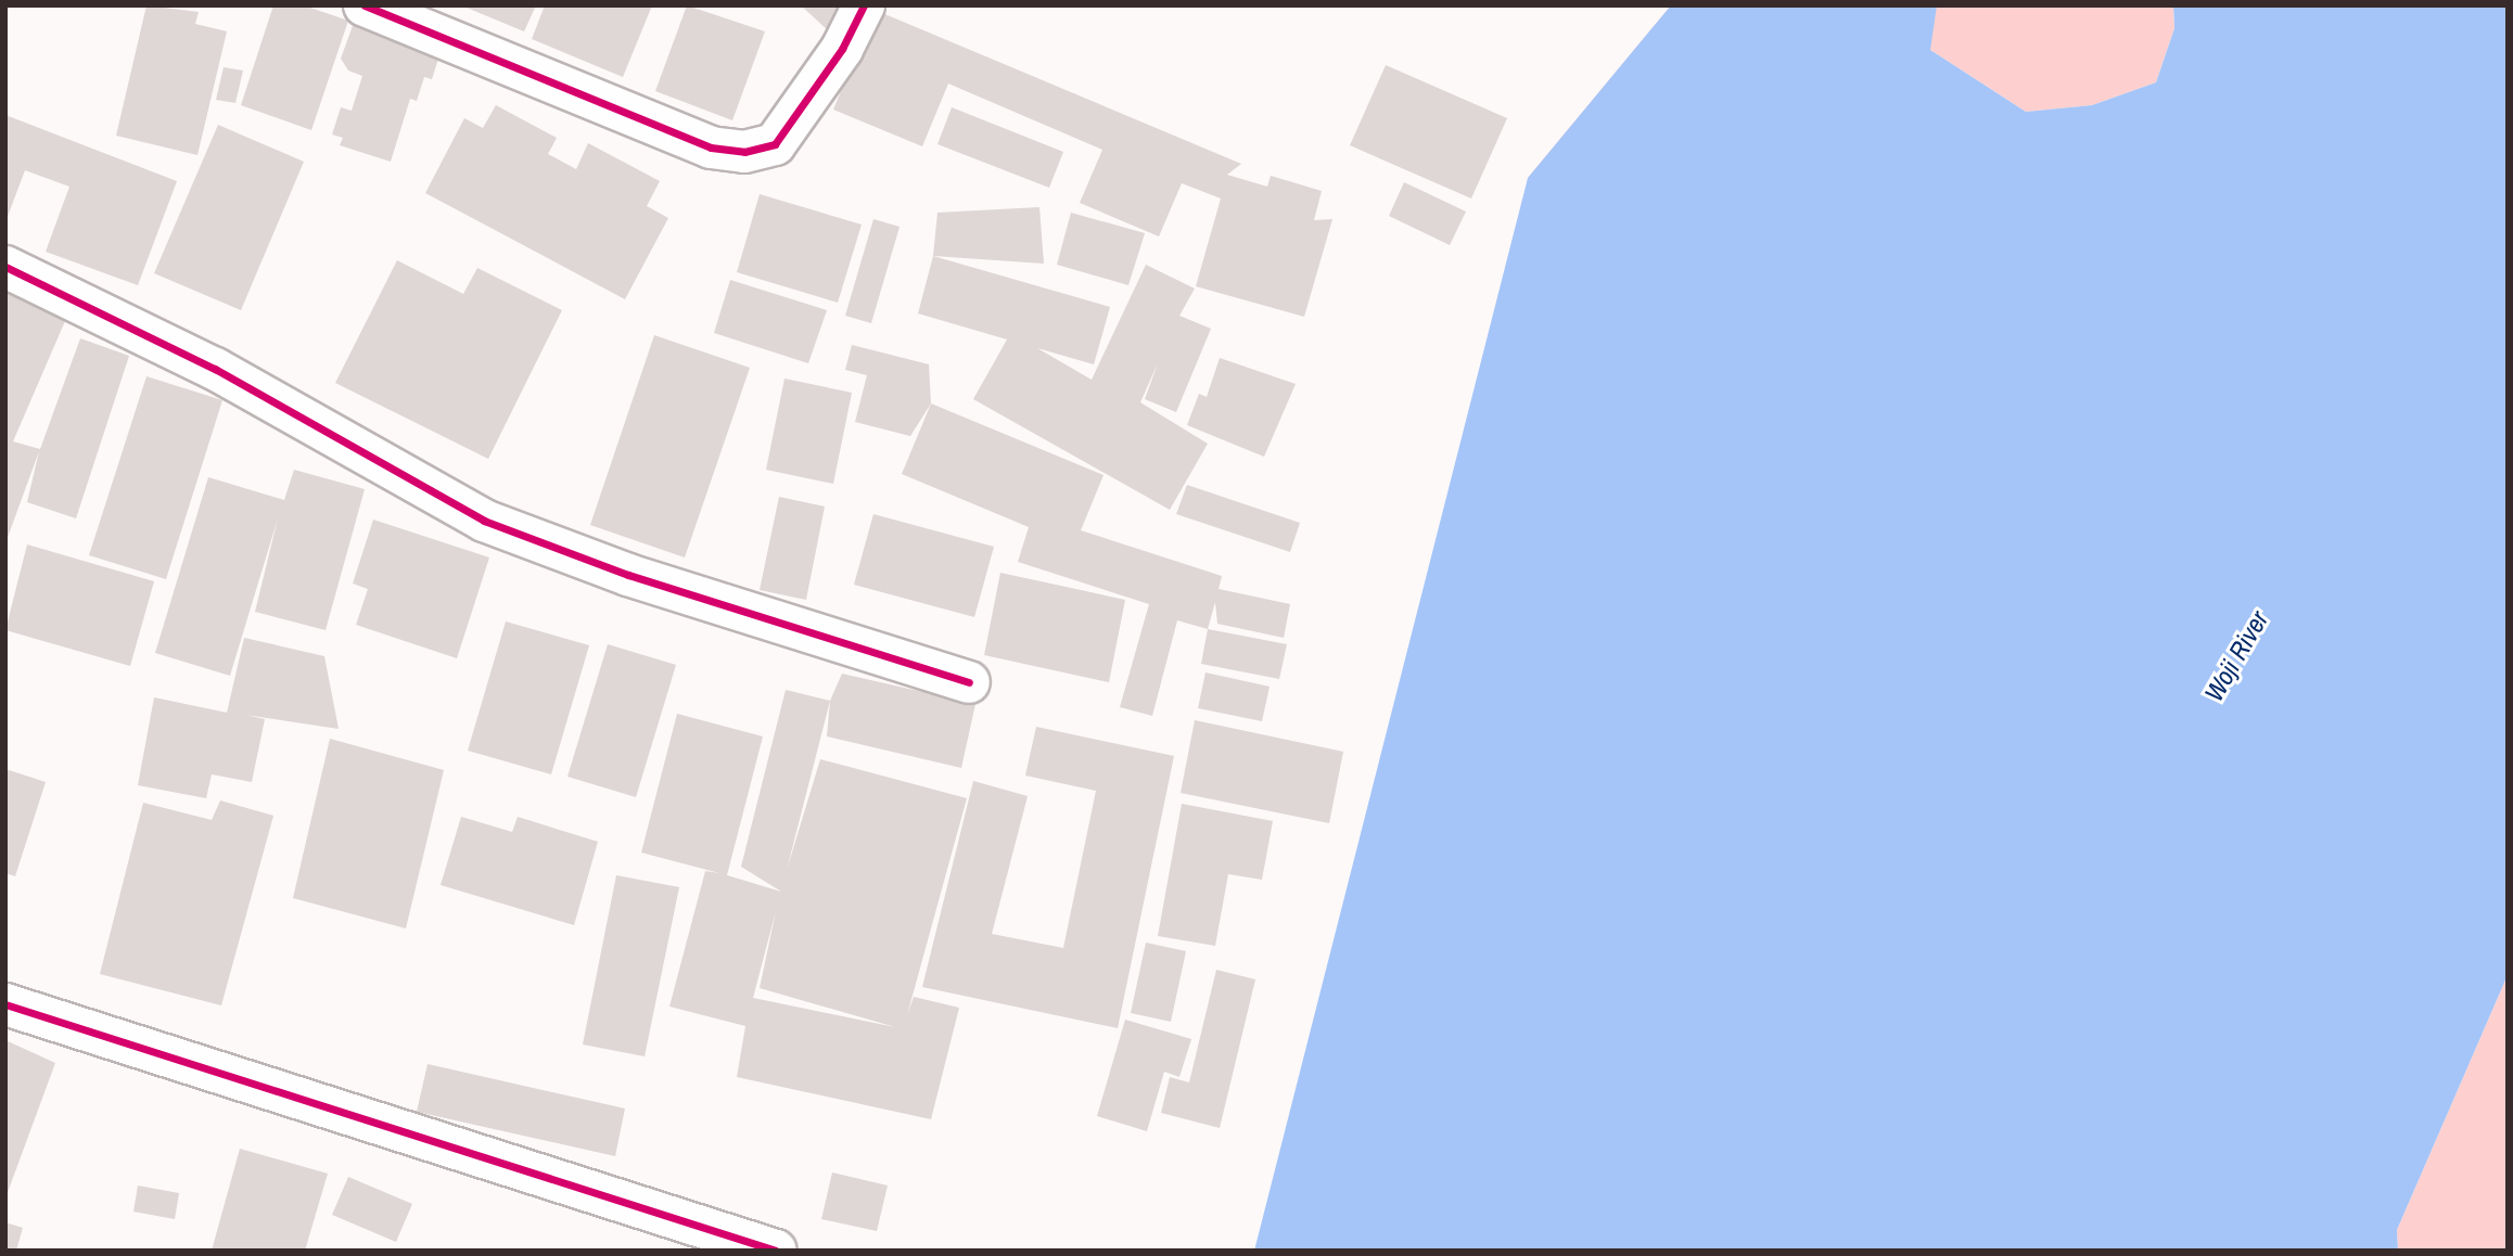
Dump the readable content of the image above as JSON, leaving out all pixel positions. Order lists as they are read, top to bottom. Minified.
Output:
{"water":["Woji River"]}
